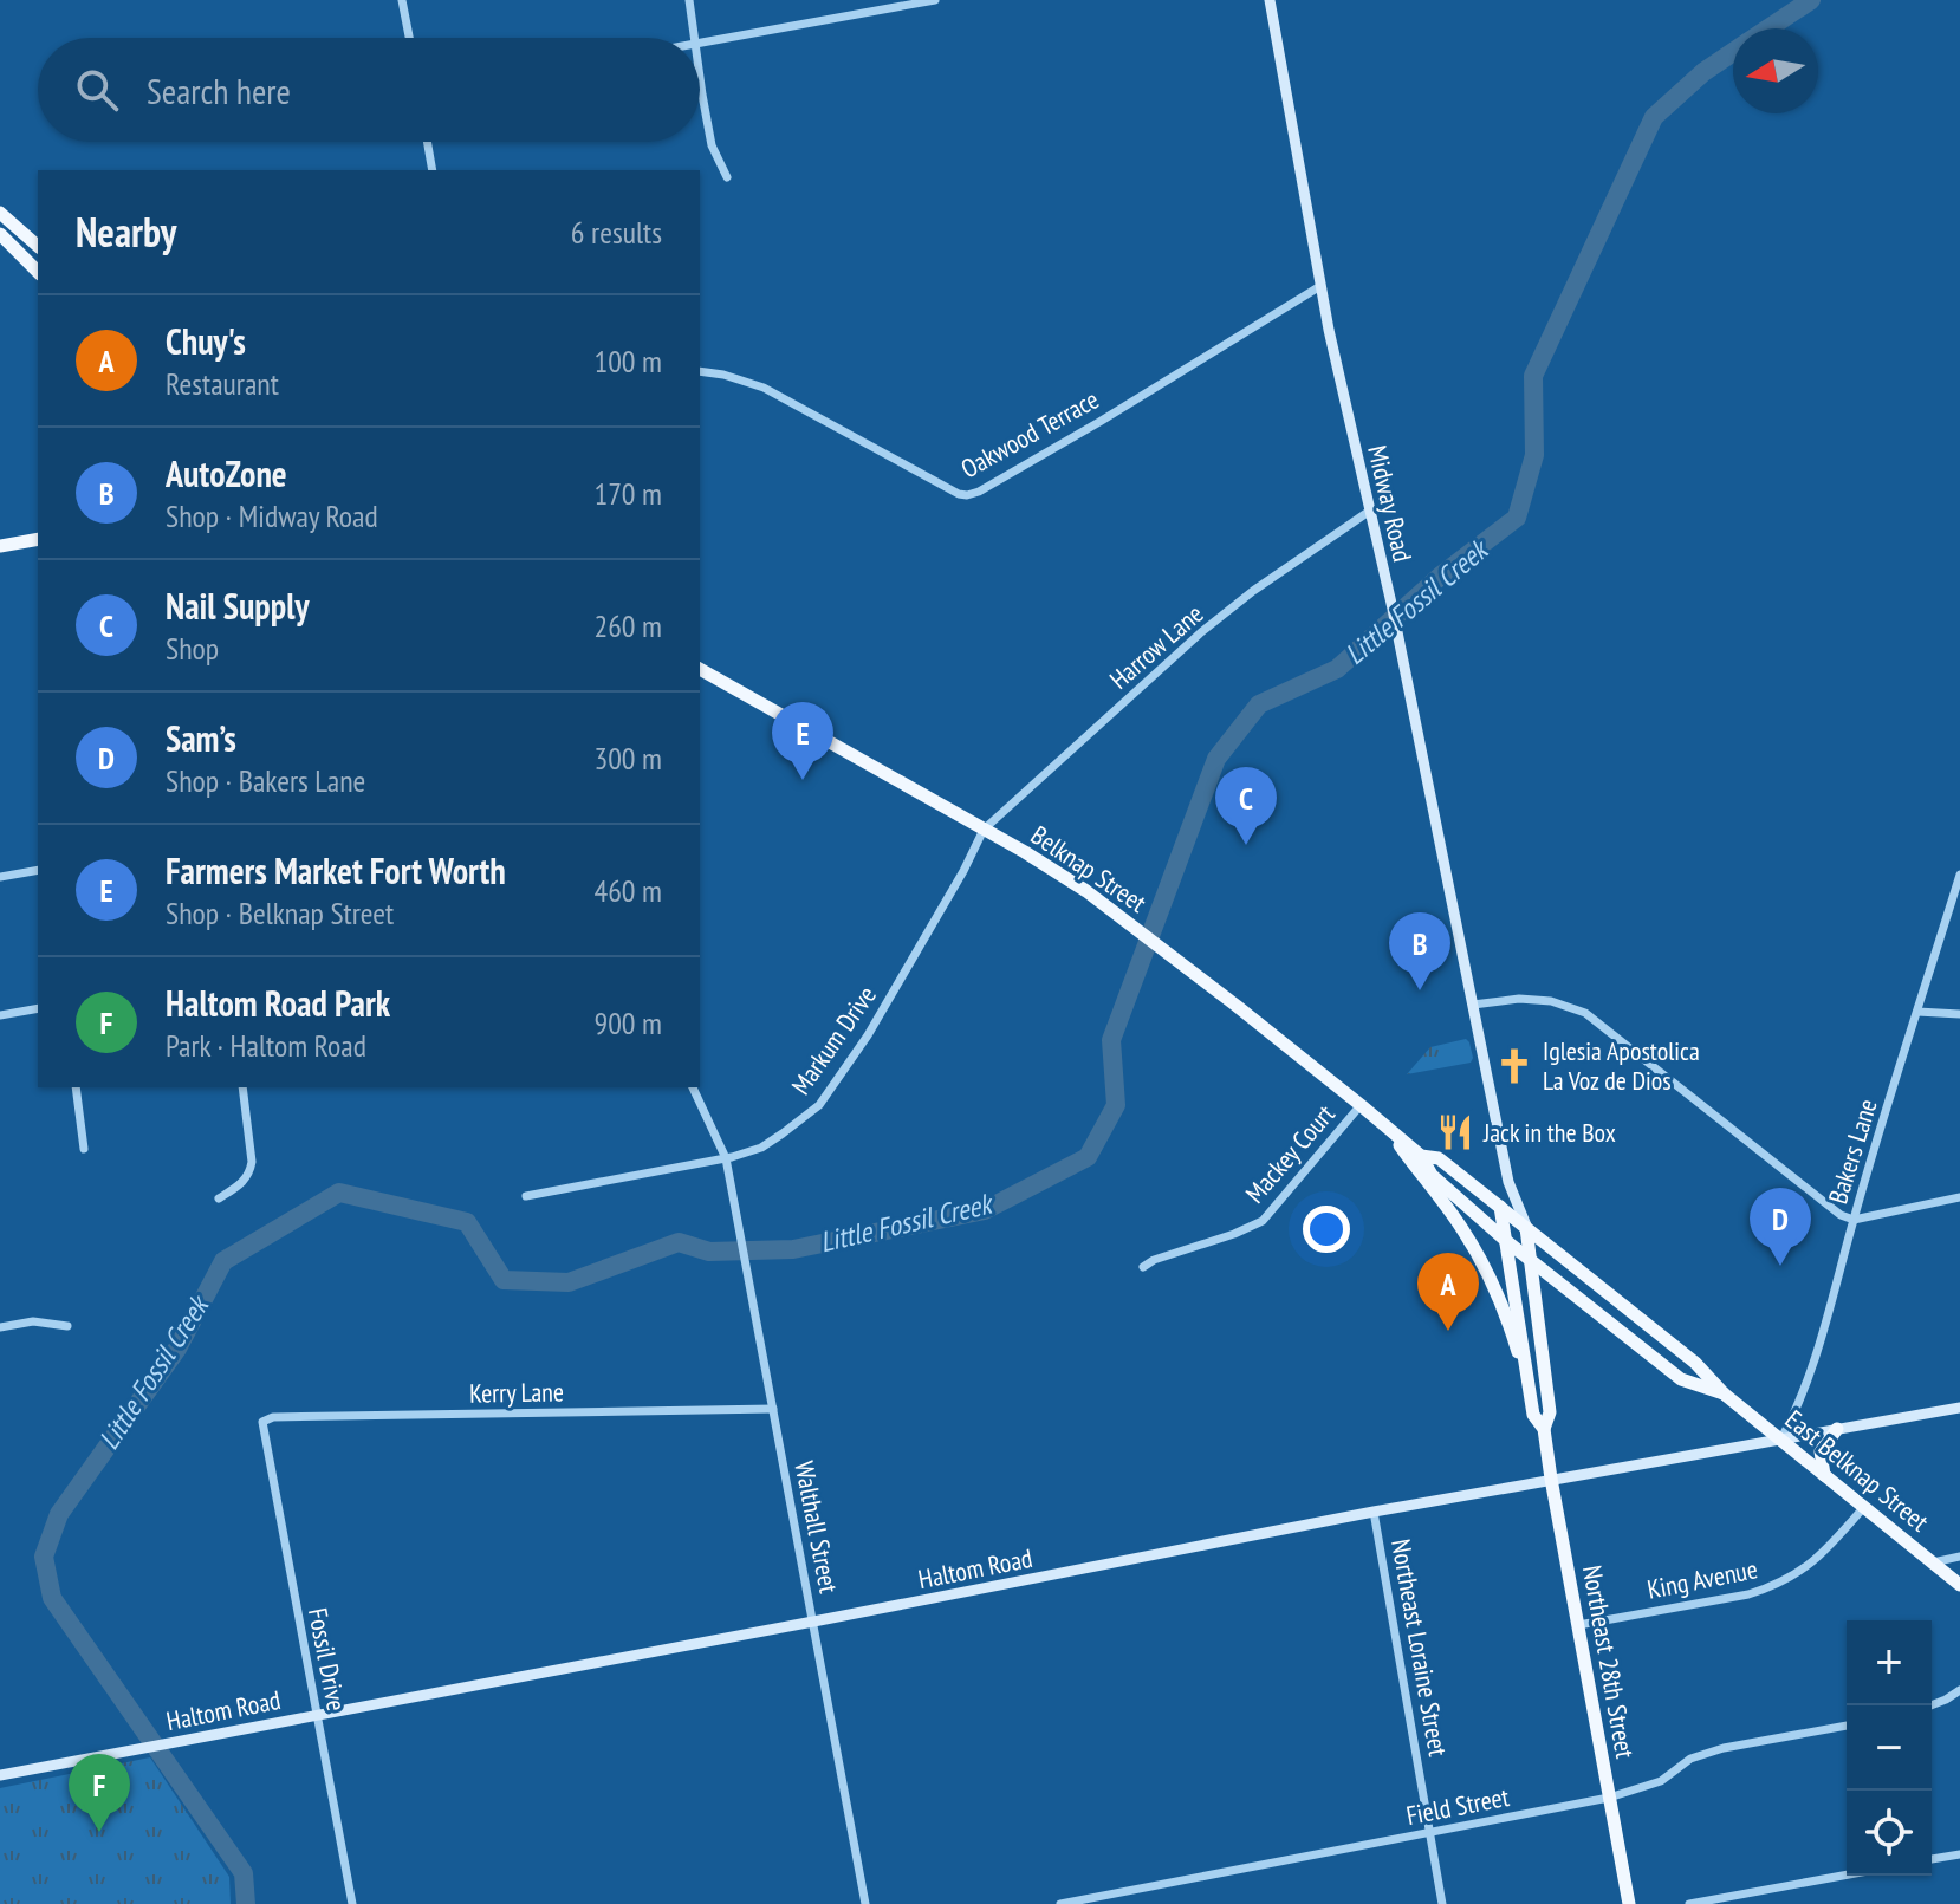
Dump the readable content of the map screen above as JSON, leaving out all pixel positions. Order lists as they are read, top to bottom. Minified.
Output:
{"streets":{"main road":["Midway Road","Belknap Street","East Belknap Street","Haltom Road","Northeast 28th Street"],"street":["Oakwood Terrace","Harrow Lane","Markum Drive","Bakers Lane","Mackey Court","Kerry Lane","Walthall Street","King Avenue","Northeast Loraine Street","Fossil Drive","Field Street"]},"crossings":[["Oakwood Terrace","Midway Road"],["Midway Road","Harrow Lane"],["Midway Road","Belknap Street"],["Midway Road","Northeast 28th Street"],["Harrow Lane","Belknap Street"],["Harrow Lane","Markum Drive"],["Belknap Street","Markum Drive"],["Belknap Street","Mackey Court"],["Belknap Street","East Belknap Street"],["Belknap Street","Northeast 28th Street"],["Markum Drive","Walthall Street"],["Bakers Lane","East Belknap Street"],["Bakers Lane","Haltom Road"],["Kerry Lane","Walthall Street"],["Kerry Lane","Fossil Drive"],["East Belknap Street","Haltom Road"],["East Belknap Street","King Avenue"],["Walthall Street","Haltom Road"],["Haltom Road","Northeast Loraine Street"],["Haltom Road","Fossil Drive"],["Haltom Road","Northeast 28th Street"],["King Avenue","Northeast 28th Street"],["Northeast Loraine Street","Field Street"],["Northeast 28th Street","Field Street"]],"water":["Little Fossil Creek"],"places":{"church":["Iglesia Apostolica La Voz de Dios"],"restaurant":["Jack in the Box"]},"north":"left","page":{"search":"Search here","heading":["Nearby","6 results"],"list":[{"mark":"A","name":"Chuy's","note":"Restaurant","value":"100 m"},{"mark":"B","name":"AutoZone","note":"Shop · Midway Road","value":"170 m"},{"mark":"C","name":"Nail Supply","note":"Shop","value":"260 m"},{"mark":"D","name":"Sam’s","note":"Shop · Bakers Lane","value":"300 m"},{"mark":"E","name":"Farmers Market Fort Worth","note":"Shop · Belknap Street","value":"460 m"},{"mark":"F","name":"Haltom Road Park","note":"Park · Haltom Road","value":"900 m"}],"pins":["E","C","B","D","A","F"],"map_buttons":["+","−"]}}
